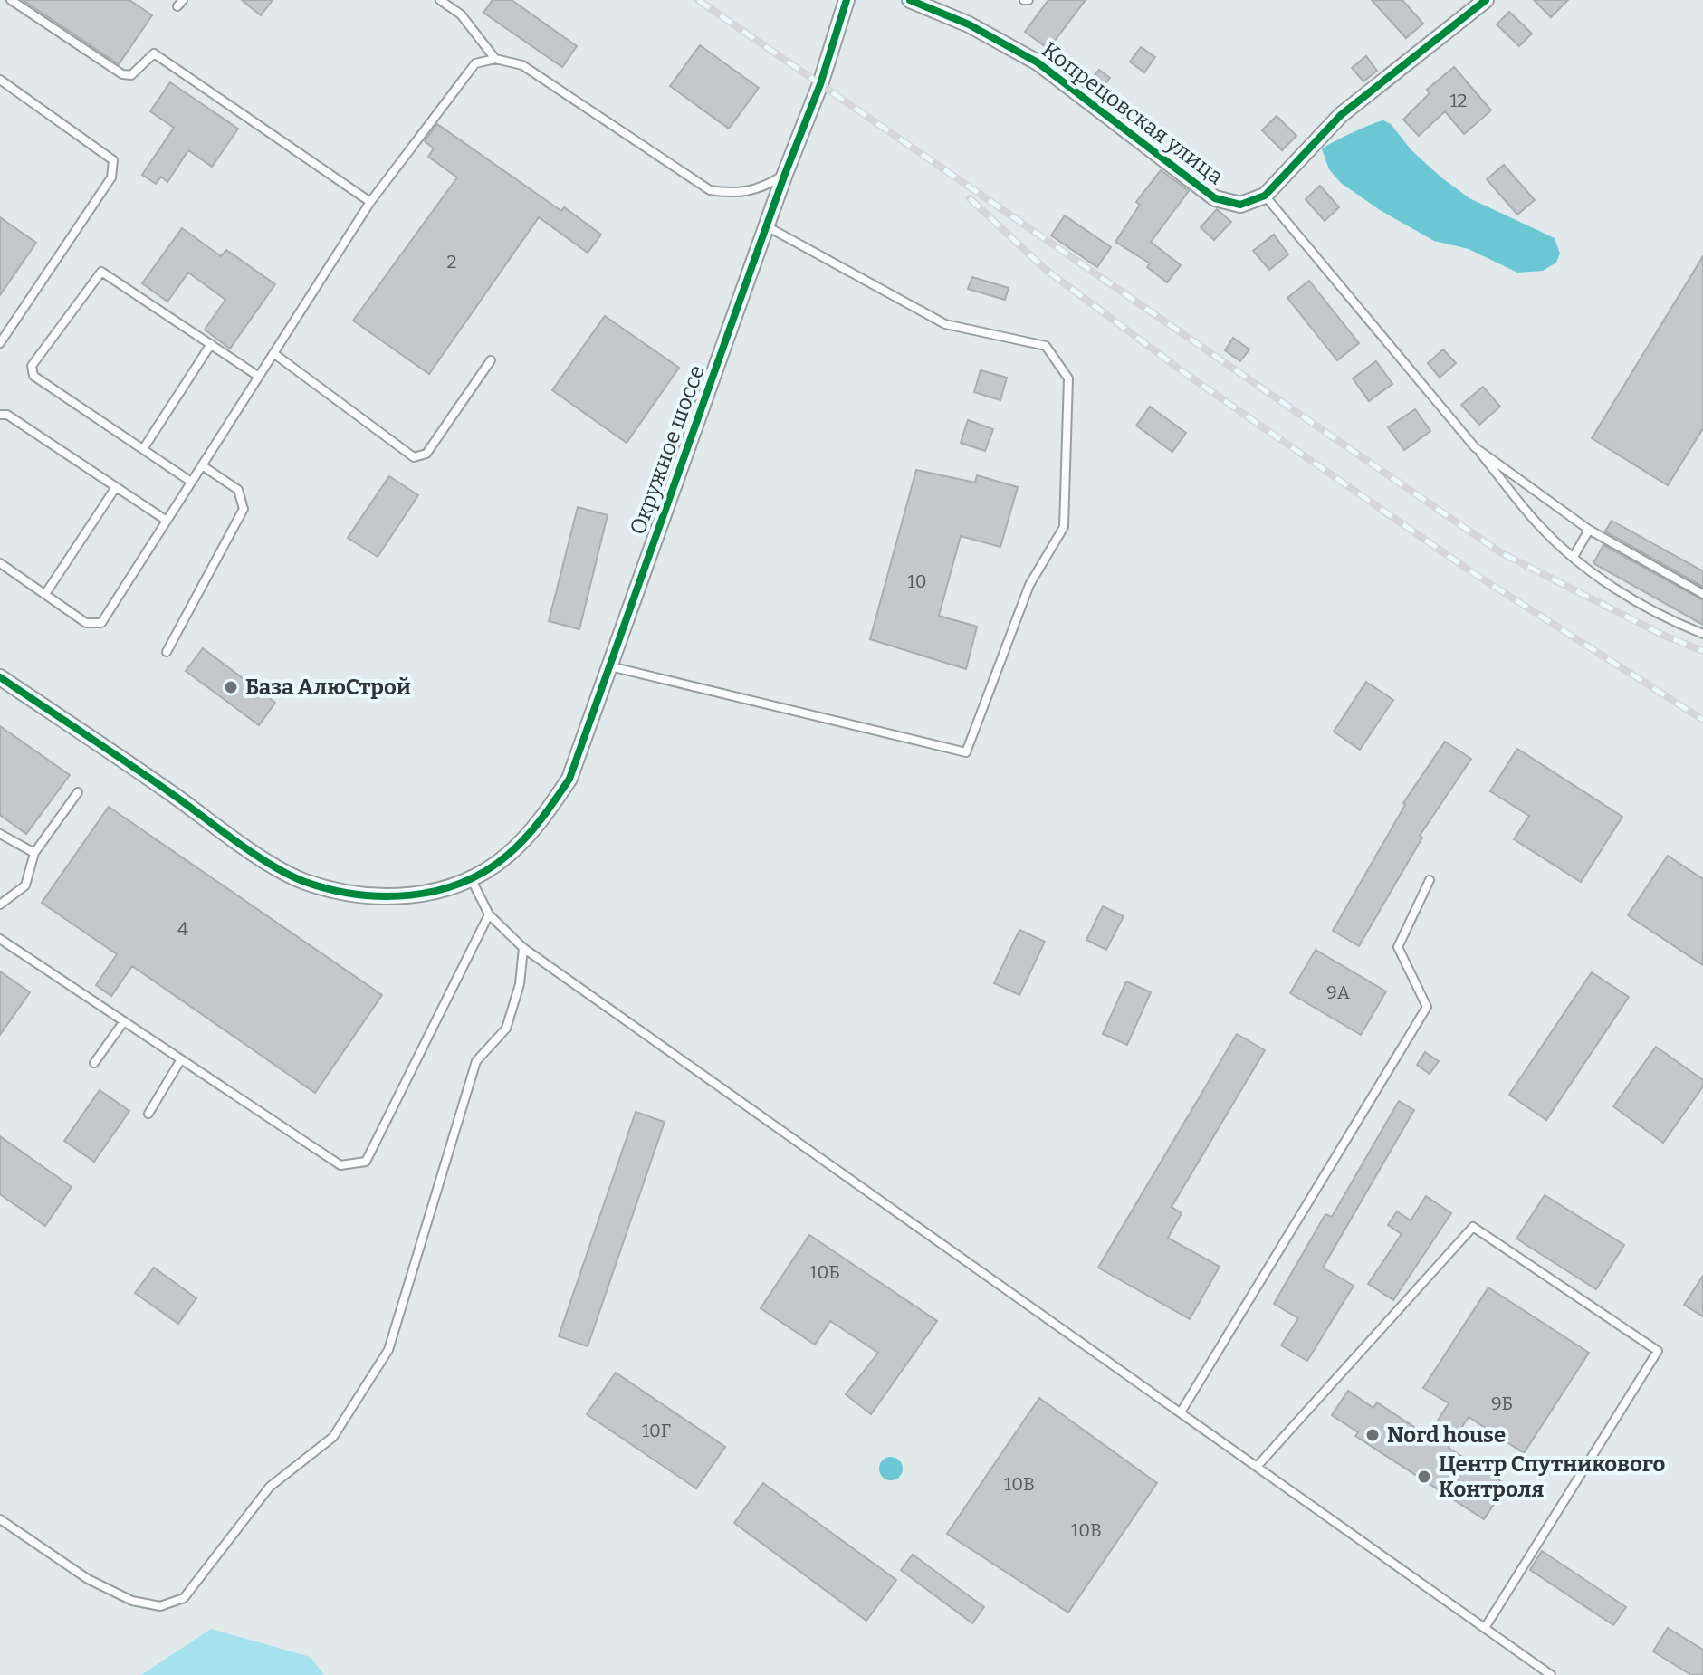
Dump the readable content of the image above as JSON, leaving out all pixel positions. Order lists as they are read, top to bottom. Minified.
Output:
{"streets":{"street":["Копрецовская улица","Окружное шоссе"]},"places":["База АлюСтрой","Nord house","Центр Спутникового Контроля"],"house_numbers":["12","2","10","4","9А","10Б","9Б","10Г","10В","10В"]}
